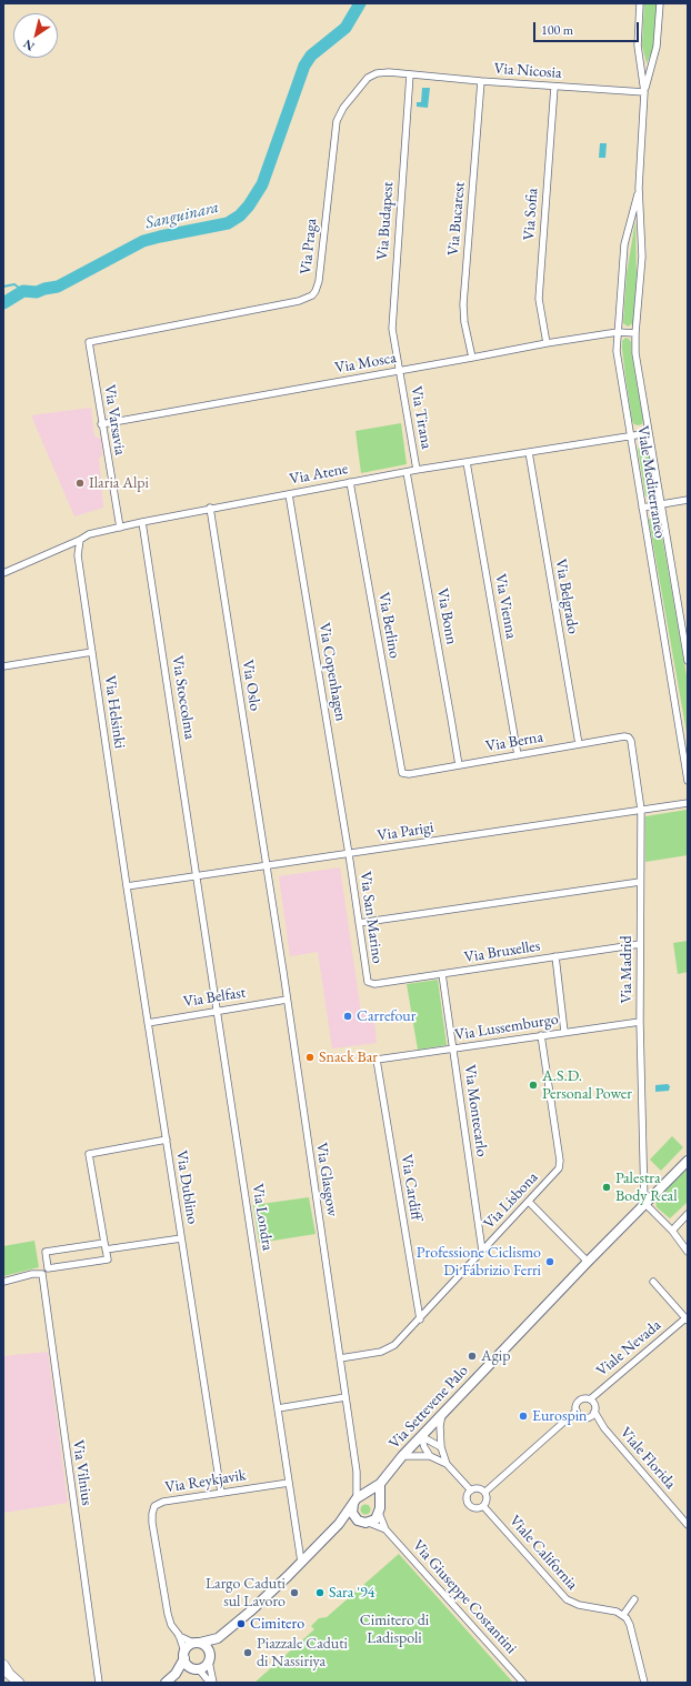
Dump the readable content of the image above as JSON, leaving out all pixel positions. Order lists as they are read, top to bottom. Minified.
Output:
{"streets":{"street":["Via Nicosia","Via Sofia","Via Bucarest","Via Budapest","Via Praga","Via Mosca","Via Tirana","Via Varsavia","Via Atene","Viale Mediterraneo","Via Belgrado","Via Vienna","Via Bonn","Via Berlino","Via Copenhagen","Via Oslo","Via Stoccolma","Via Helsinki","Via Berna","Via Parigi","Via San Marino","Via Bruxelles","Via Madrid","Via Belfast","Via Lussemburgo","Via Montecarlo","Via Glasgow","Via Dublino","Via Cardiff","Via Lisbona","Via Londra","Viale Nevada","Via Settevene Palo","Viale Florida","Via Vilnius","Via Reykjavik","Viale California","Via Giuseppe Costantini"]},"crossings":[["Via Nicosia","Via Sofia"],["Via Nicosia","Via Bucarest"],["Via Nicosia","Via Budapest"],["Via Nicosia","Via Praga"],["Via Nicosia","Viale Mediterraneo"],["Via Sofia","Via Mosca"],["Via Bucarest","Via Mosca"],["Via Budapest","Via Praga"],["Via Budapest","Via Mosca"],["Via Budapest","Via Tirana"],["Via Praga","Via Varsavia"],["Via Mosca","Via Tirana"],["Via Mosca","Via Varsavia"],["Via Mosca","Viale Mediterraneo"],["Via Tirana","Via Atene"],["Via Varsavia","Via Atene"],["Via Atene","Viale Mediterraneo"],["Via Atene","Via Belgrado"],["Via Atene","Via Vienna"],["Via Atene","Via Bonn"],["Via Atene","Via Berlino"],["Via Atene","Via Copenhagen"],["Via Atene","Via Oslo"],["Via Atene","Via Stoccolma"],["Via Atene","Via Helsinki"],["Via Belgrado","Via Berna"],["Via Vienna","Via Berna"],["Via Bonn","Via Berna"],["Via Berlino","Via Berna"],["Via Copenhagen","Via Parigi"],["Via Copenhagen","Via San Marino"],["Via Oslo","Via Parigi"],["Via Oslo","Via Glasgow"],["Via Stoccolma","Via Parigi"],["Via Stoccolma","Via Londra"],["Via Helsinki","Via Parigi"],["Via Helsinki","Via Dublino"],["Via Berna","Via Madrid"],["Via Parigi","Via San Marino"],["Via Parigi","Via Madrid"],["Via Parigi","Via Glasgow"],["Via Parigi","Via Dublino"],["Via Parigi","Via Londra"],["Via San Marino","Via Bruxelles"],["Via Bruxelles","Via Madrid"],["Via Bruxelles","Via Montecarlo"],["Via Madrid","Via Lussemburgo"],["Via Madrid","Via Settevene Palo"],["Via Belfast","Via Glasgow"],["Via Belfast","Via Dublino"],["Via Belfast","Via Londra"],["Via Lussemburgo","Via Montecarlo"],["Via Lussemburgo","Via Cardiff"],["Via Lussemburgo","Via Lisbona"],["Via Montecarlo","Via Lisbona"],["Via Glasgow","Via Lisbona"],["Via Glasgow","Via Settevene Palo"],["Via Dublino","Via Reykjavik"],["Via Cardiff","Via Lisbona"],["Via Londra","Via Settevene Palo"],["Via Londra","Via Reykjavik"],["Viale Nevada","Viale Florida"],["Via Settevene Palo","Via Reykjavik"]],"water":["Sanguinara"],"parks":["Cimitero di Ladispoli"],"places":["Ilaria Alpi","Carrefour","Snack Bar","A.S.D. Personal Power","Palestra Body Real","Professione Ciclismo Di Fabrizio Ferri","Agip","Eurospin","Largo Caduti sul Lavoro","Sara '94","Cimitero","Piazzale Caduti di Nassiriya"],"scale_bar":"100 m","north":"bottom left"}
